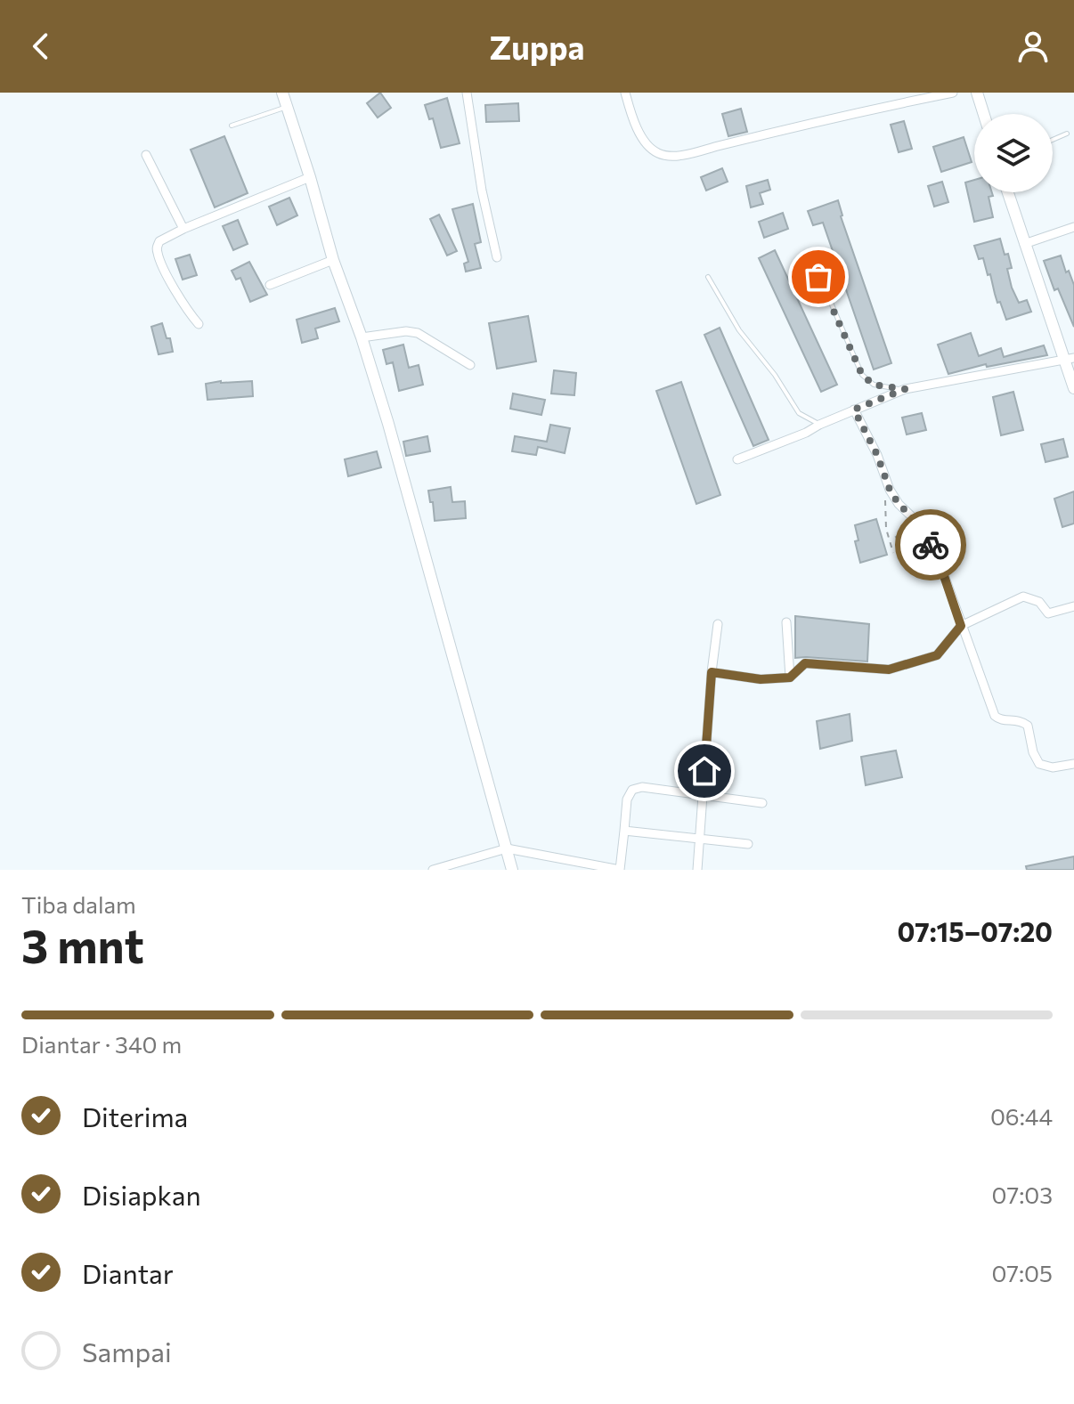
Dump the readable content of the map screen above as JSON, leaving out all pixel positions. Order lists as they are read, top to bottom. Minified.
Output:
{"page":{"header":"Zuppa","heading":["3 mnt","Tiba dalam","07:15–07:20"],"bar":"Diantar · 340 m","list":[["Diterima","06:44"],["Disiapkan","07:03"],["Diantar","07:05"],"Sampai"]}}
